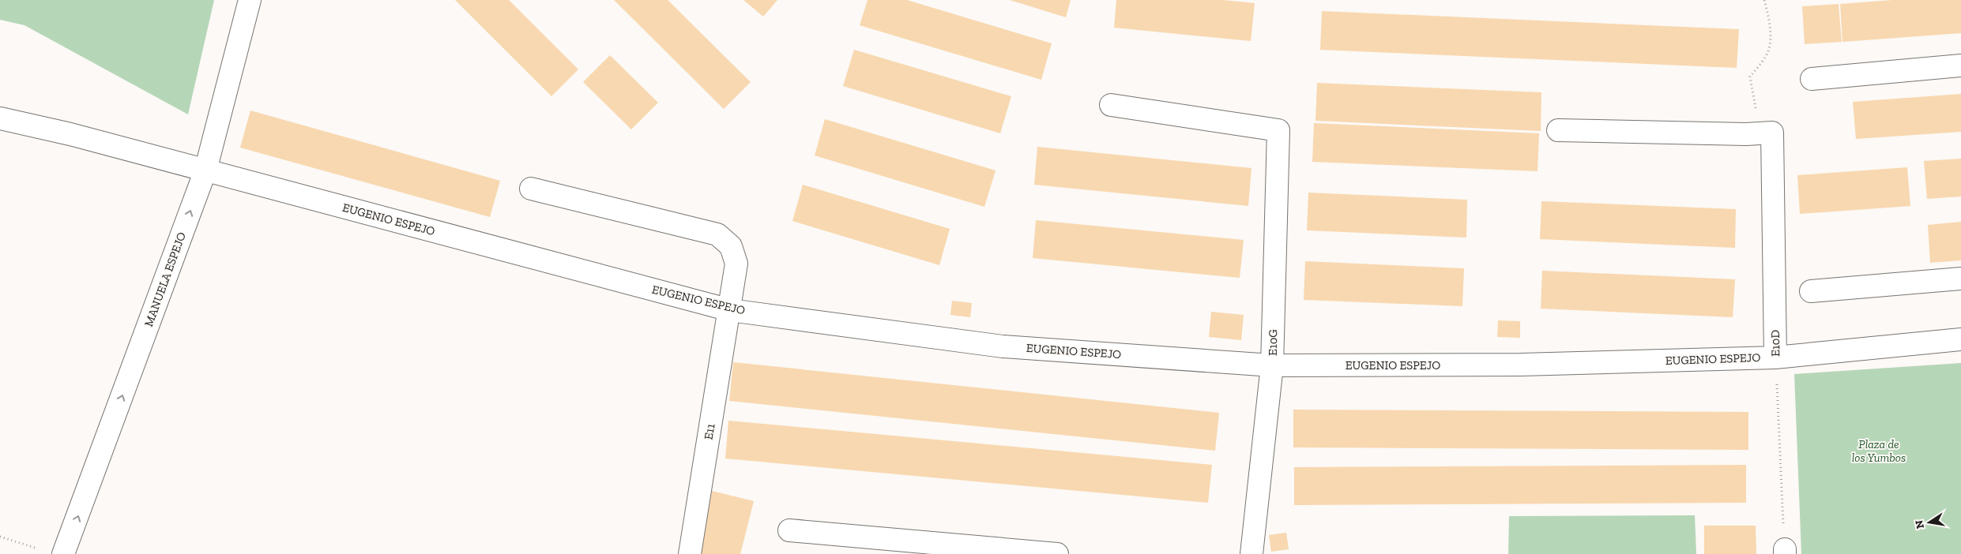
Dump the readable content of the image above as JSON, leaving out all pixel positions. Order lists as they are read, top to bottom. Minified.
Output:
{"streets":{"street":["EUGENIO ESPEJO","MANUELA ESPEJO","E10G","E10D","E11"]},"crossings":[["EUGENIO ESPEJO","MANUELA ESPEJO"],["EUGENIO ESPEJO","E10G"],["EUGENIO ESPEJO","E10D"],["EUGENIO ESPEJO","E11"]],"one_way":["MANUELA ESPEJO"],"parks":["Plaza de los Yumbos"],"north":"left"}
